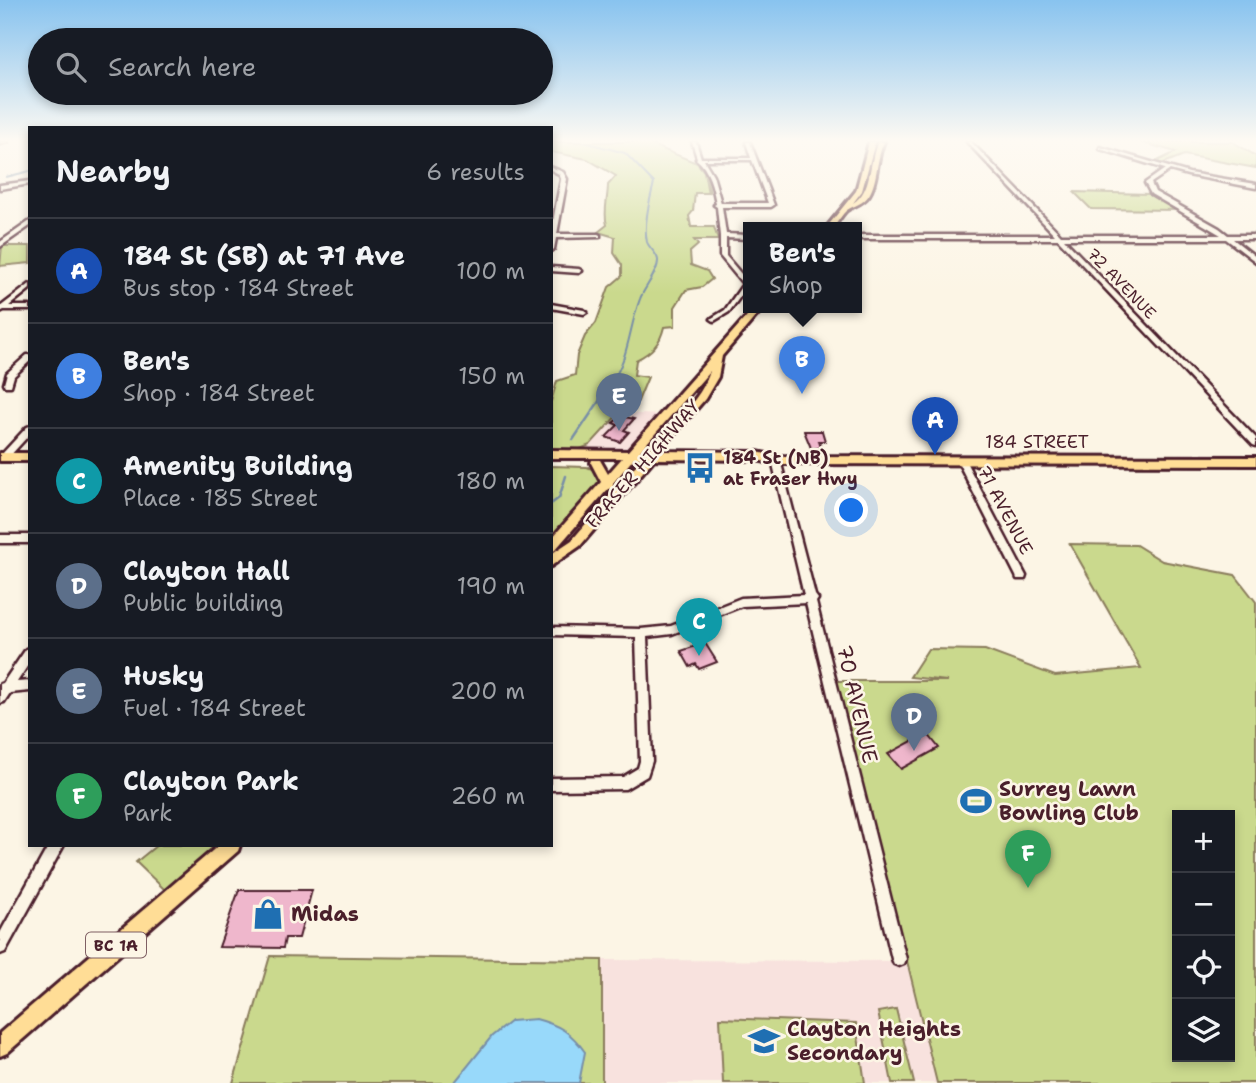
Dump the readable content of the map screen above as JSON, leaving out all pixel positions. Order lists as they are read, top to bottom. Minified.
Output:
{"streets":{"main road":["184 STREET","FRASER HIGHWAY","BC 1A"],"street":["72 AVENUE","71 AVENUE","70 AVENUE"]},"crossings":[["184 STREET","FRASER HIGHWAY"],["184 STREET","71 AVENUE"],["184 STREET","70 AVENUE"]],"places":{"bus stop":["184 St (NB) at Fraser Hwy"],"sports":["Surrey Lawn Bowling Club"],"shop":["Midas"],"school or university":["Clayton Heights Secondary"]},"page":{"search":"Search here","heading":["Nearby","6 results"],"list":[{"mark":"A","name":"184 St (SB) at 71 Ave","note":"Bus stop · 184 Street","value":"100 m"},{"mark":"B","name":"Ben's","note":"Shop · 184 Street","value":"150 m"},{"mark":"C","name":"Amenity Building","note":"Place · 185 Street","value":"180 m"},{"mark":"D","name":"Clayton Hall","note":"Public building","value":"190 m"},{"mark":"E","name":"Husky","note":"Fuel · 184 Street","value":"200 m"},{"mark":"F","name":"Clayton Park","note":"Park","value":"260 m"}],"popup":["Ben's","Shop"],"pins":["B","E","A","C","D","F"],"map_buttons":["+","−"]}}
